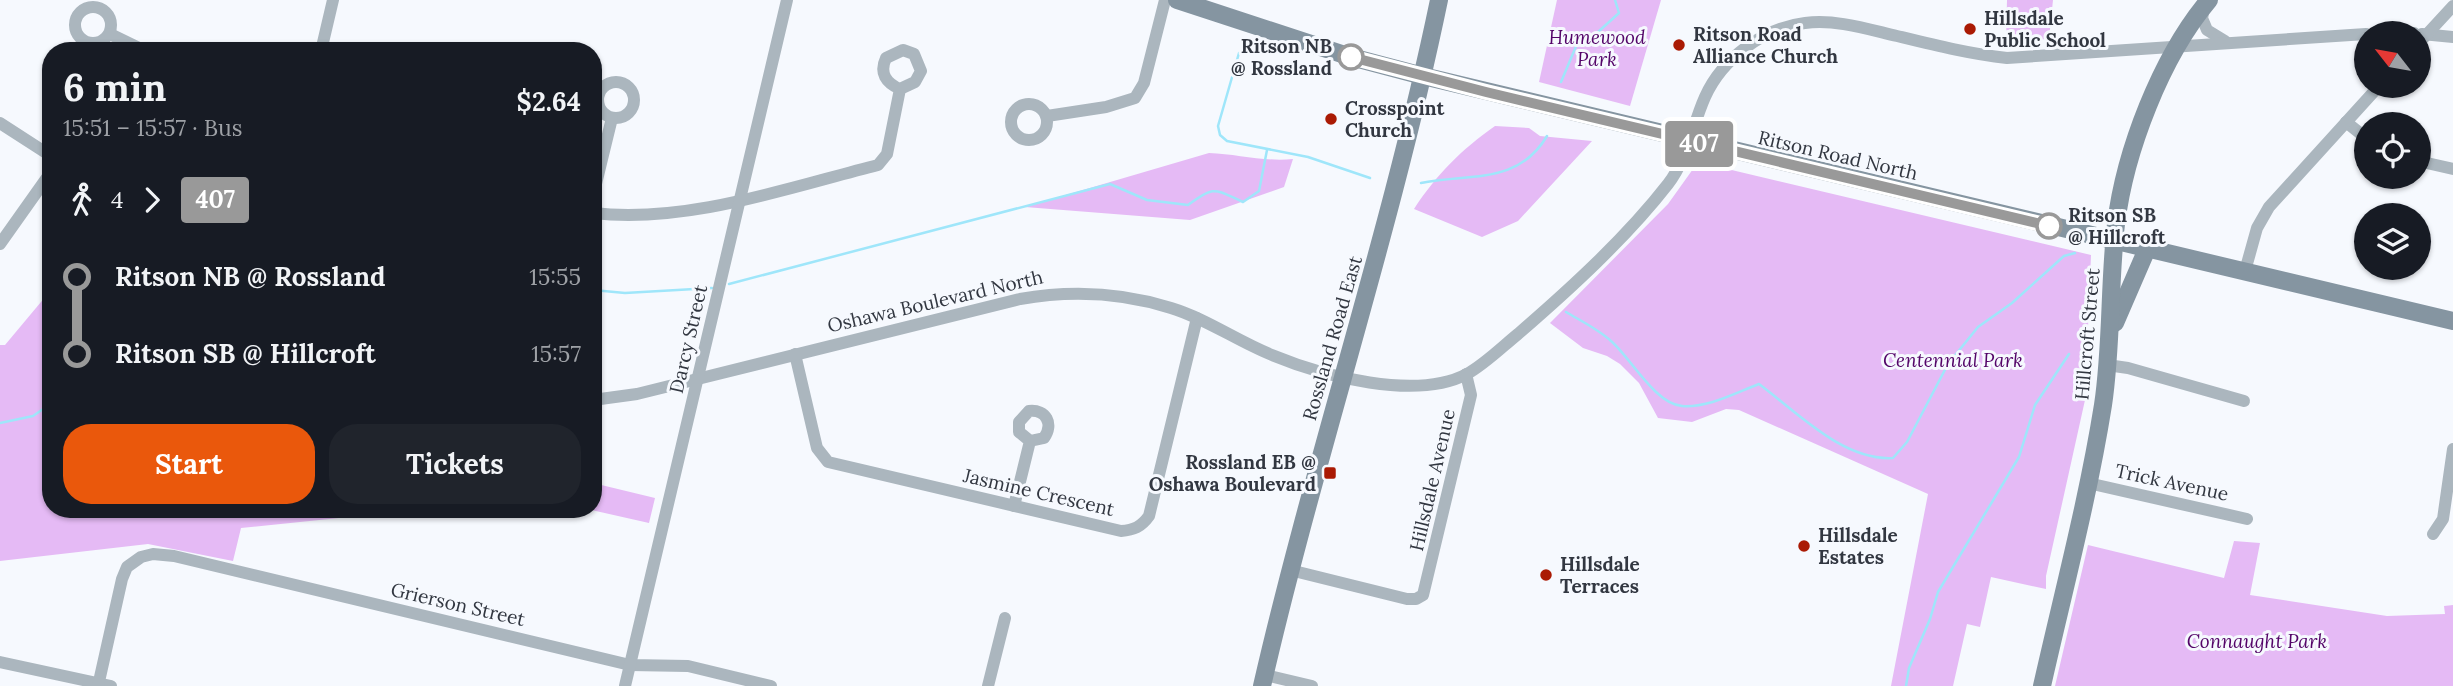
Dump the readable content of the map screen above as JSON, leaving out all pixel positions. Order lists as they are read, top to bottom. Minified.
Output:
{"streets":{"main road":["Ritson Road North","Hillcroft Street","Rossland Road East"],"street":["Oshawa Boulevard North","Darcy Street","Hillsdale Avenue","Trick Avenue","Jasmine Crescent","Grierson Street"]},"crossings":[["Ritson Road North","Oshawa Boulevard North"],["Ritson Road North","Hillcroft Street"],["Ritson Road North","Rossland Road East"],["Oshawa Boulevard North","Hillcroft Street"],["Oshawa Boulevard North","Rossland Road East"],["Oshawa Boulevard North","Darcy Street"],["Oshawa Boulevard North","Hillsdale Avenue"],["Oshawa Boulevard North","Jasmine Crescent"],["Hillcroft Street","Trick Avenue"],["Rossland Road East","Hillsdale Avenue"],["Darcy Street","Grierson Street"]],"parks":["Humewood Park","Centennial Park","Connaught Park"],"places":{"other":["Hillsdale Public School","Ritson Road Alliance Church","Ritson NB @ Rossland","Crosspoint Church","Ritson SB @ Hillcroft","Hillsdale Estates","Hillsdale Terraces"],"transit":["Rossland EB @ Oshawa Boulevard"]},"lines":["bus line 407"],"north":"top left","page":{"on_map":"407","heading":["6 min","15:51 – 15:57 · Bus","$2.64"],"legs":["4","407"],"list":[{"name":"Ritson NB @ Rossland","value":"15:55"},{"name":"Ritson SB @ Hillcroft","value":"15:57"}],"buttons":["Start","Tickets"]}}
